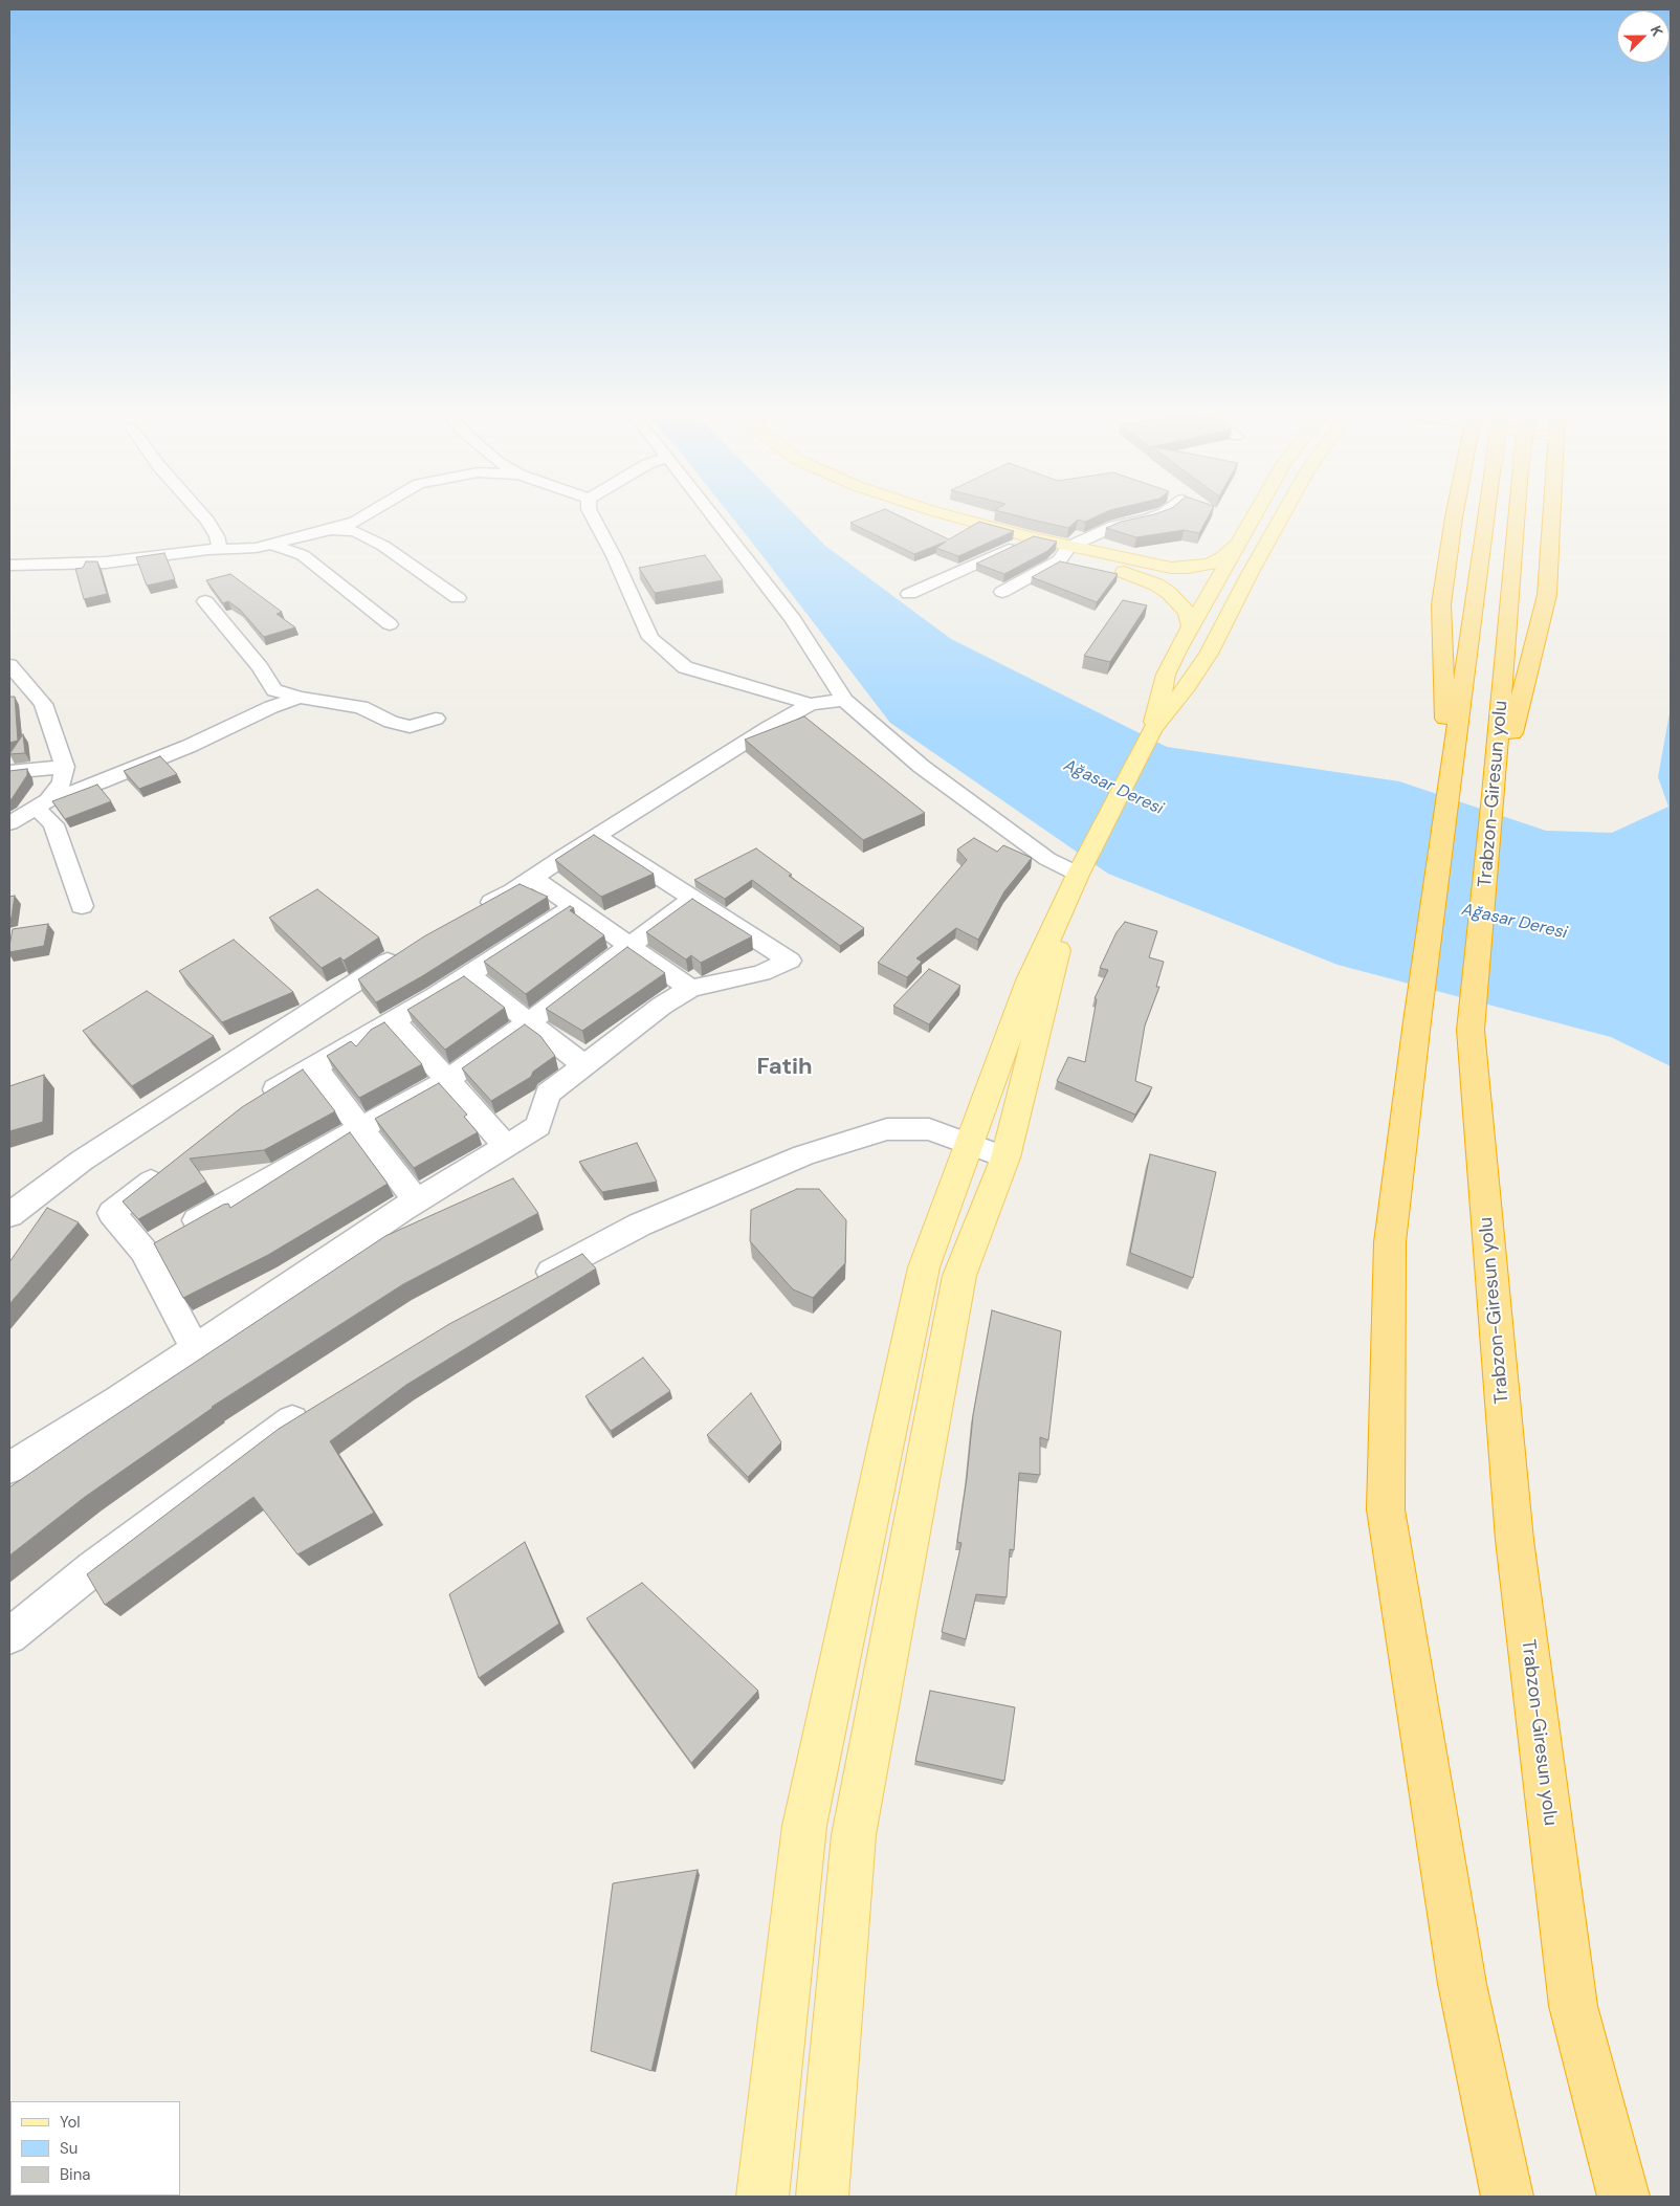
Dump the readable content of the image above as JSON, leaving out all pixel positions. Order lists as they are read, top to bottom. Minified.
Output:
{"streets":{"highway":["Trabzon-Giresun yolu"]},"districts":["Fatih"],"water":["Ağasar Deresi"],"legend":["Yol","Su","Bina"],"north":"top right"}
